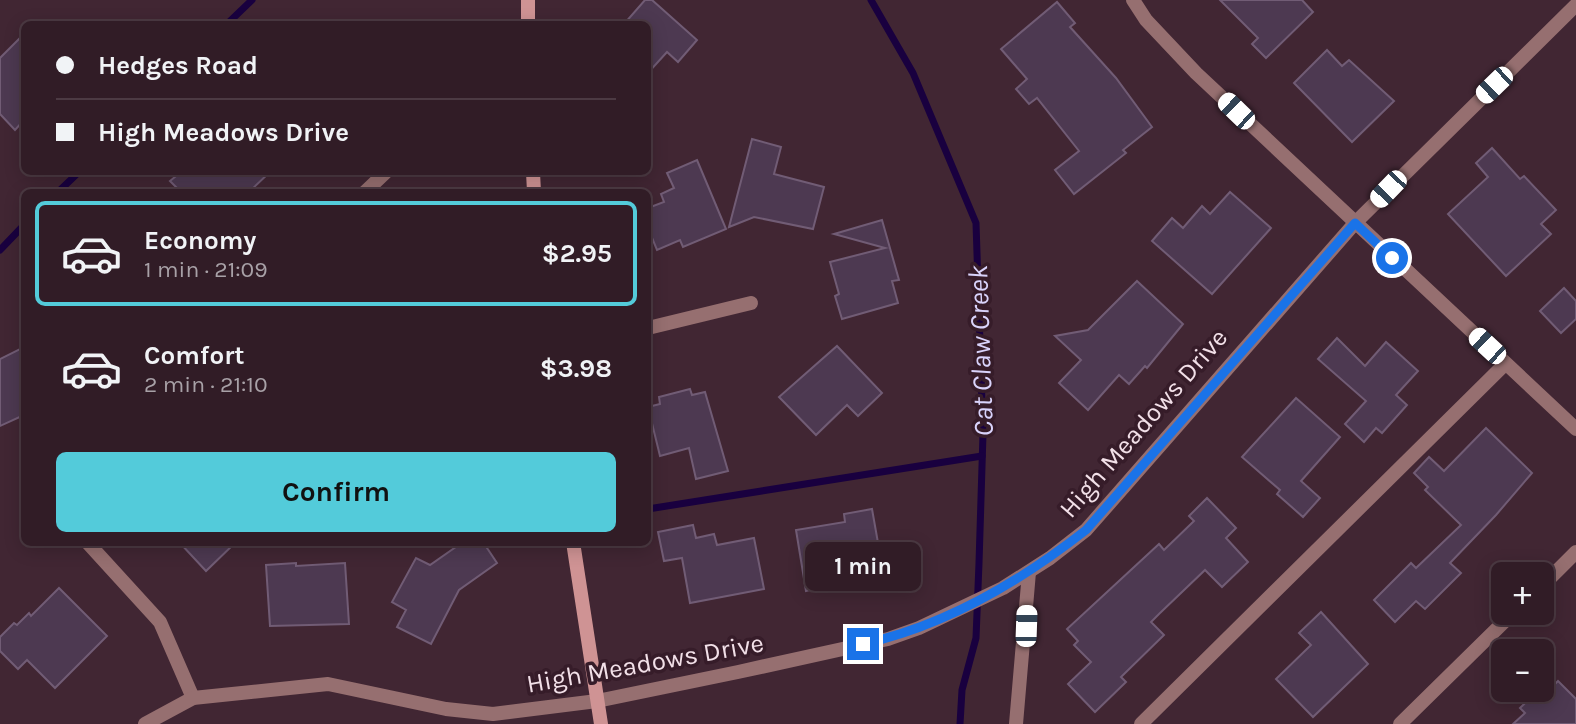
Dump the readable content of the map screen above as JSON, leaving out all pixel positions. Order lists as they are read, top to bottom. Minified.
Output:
{"streets":{"street":["High Meadows Drive"]},"water":["Cat Claw Creek"],"page":{"banner":["Hedges Road","High Meadows Drive"],"list":[{"name":"Economy","note":"1 min · 21:09","value":"$2.95"},{"name":"Comfort","note":"2 min · 21:10","value":"$3.98"}],"buttons":"Confirm","bubble":"1 min","map_buttons":["+","−"]}}
